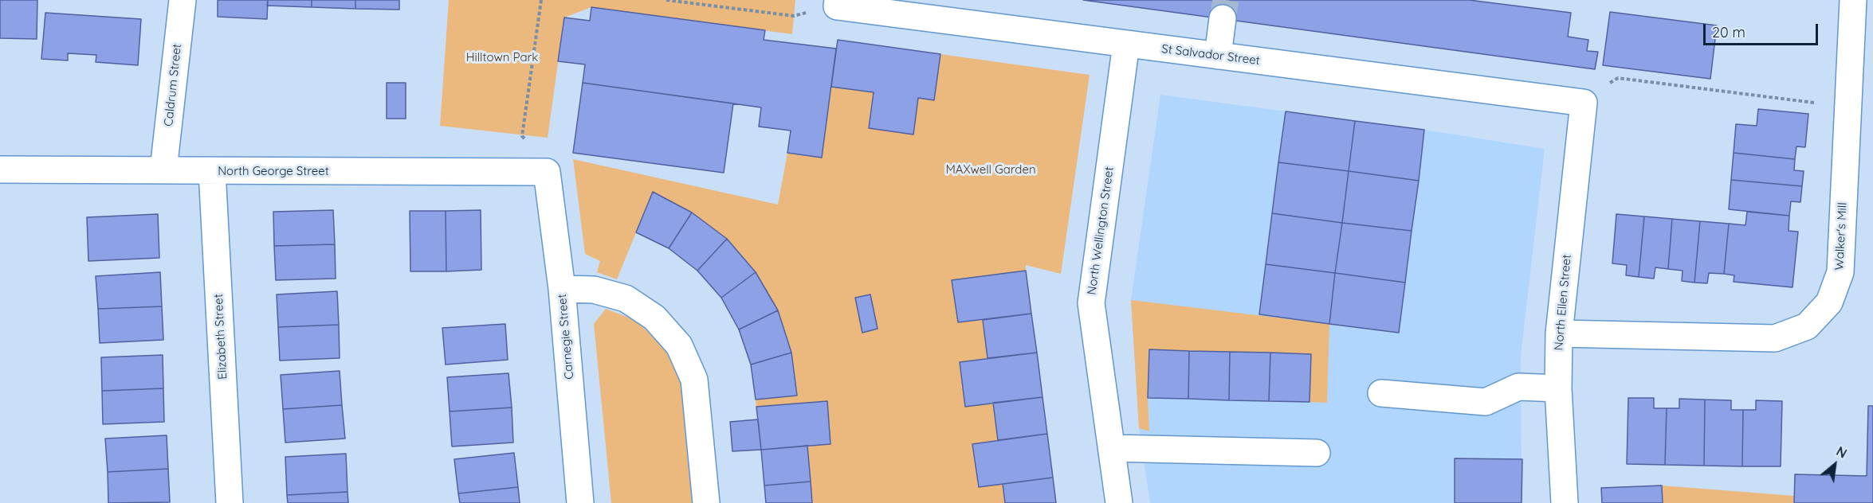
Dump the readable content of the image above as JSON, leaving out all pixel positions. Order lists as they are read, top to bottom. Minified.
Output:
{"streets":{"street":["St Salvador Street","Caldrum Street","North George Street","North Wellington Street","Walker's Mill","North Ellen Street","Elizabeth Street","Carnegie Street"]},"crossings":[["St Salvador Street","North Wellington Street"],["St Salvador Street","North Ellen Street"],["Caldrum Street","North George Street"],["North George Street","Elizabeth Street"],["North George Street","Carnegie Street"],["Walker's Mill","North Ellen Street"]],"parks":["Hilltown Park","MAXwell Garden"],"scale_bar":"20 m","north":"top right"}
